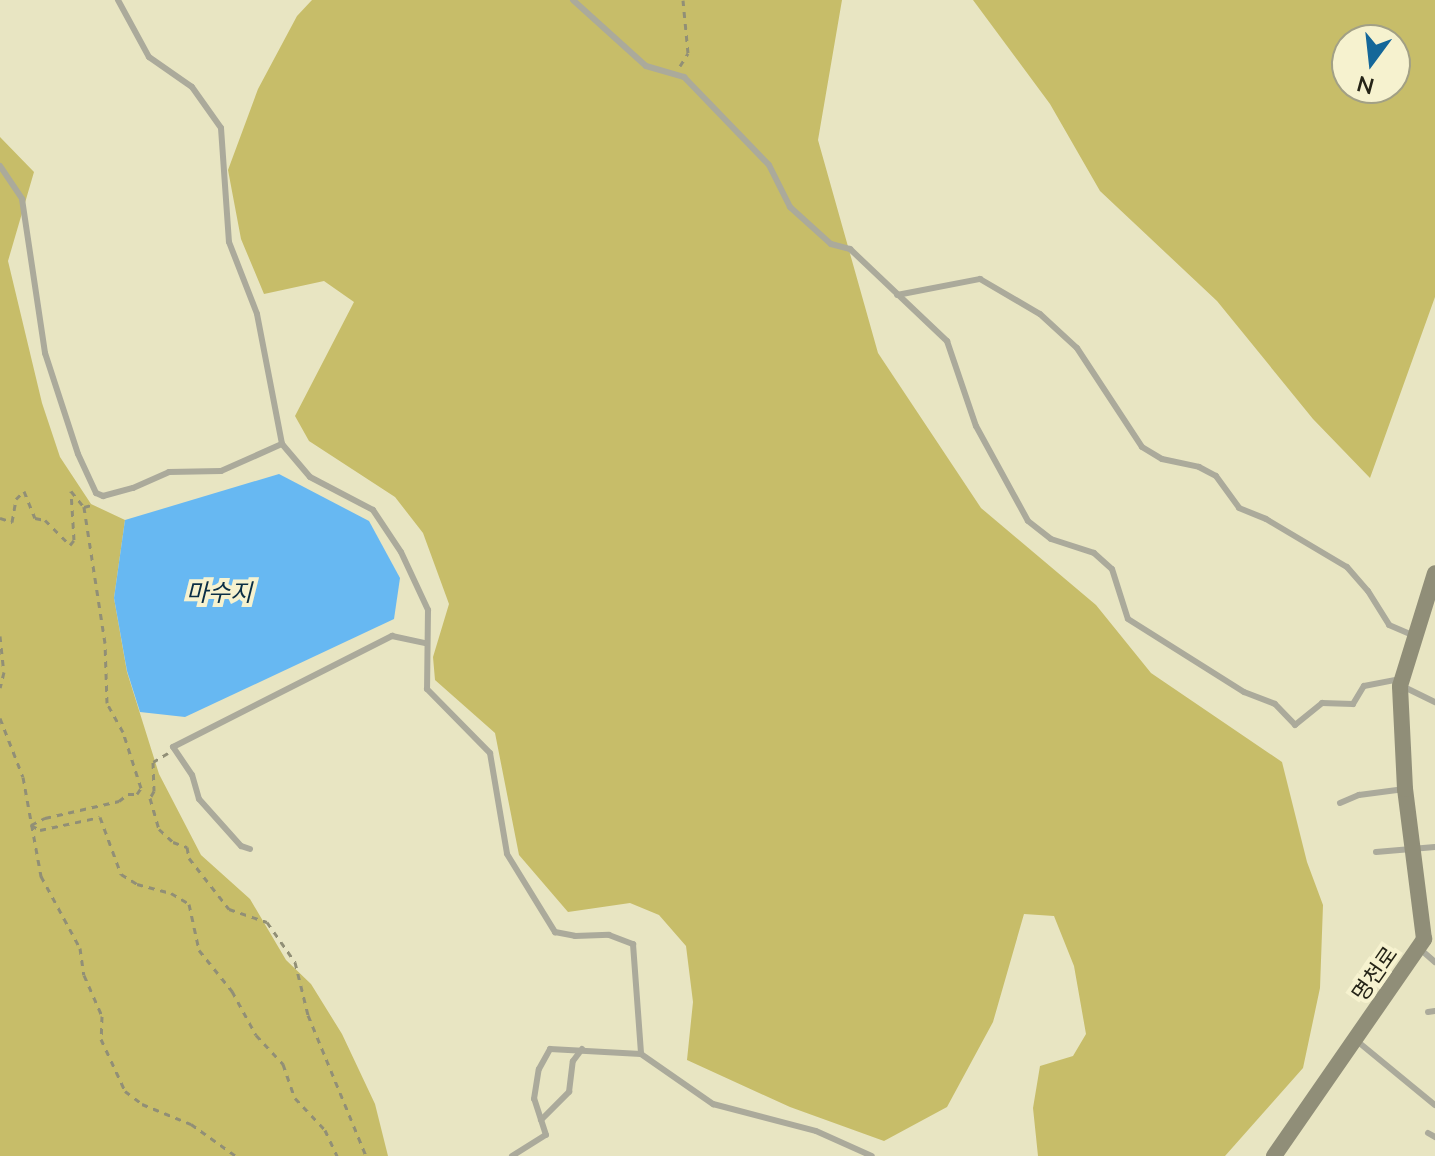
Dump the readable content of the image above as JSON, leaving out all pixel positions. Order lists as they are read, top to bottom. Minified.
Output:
{"streets":{"street":["명천로"]},"water":["마수지"],"north":"bottom"}
